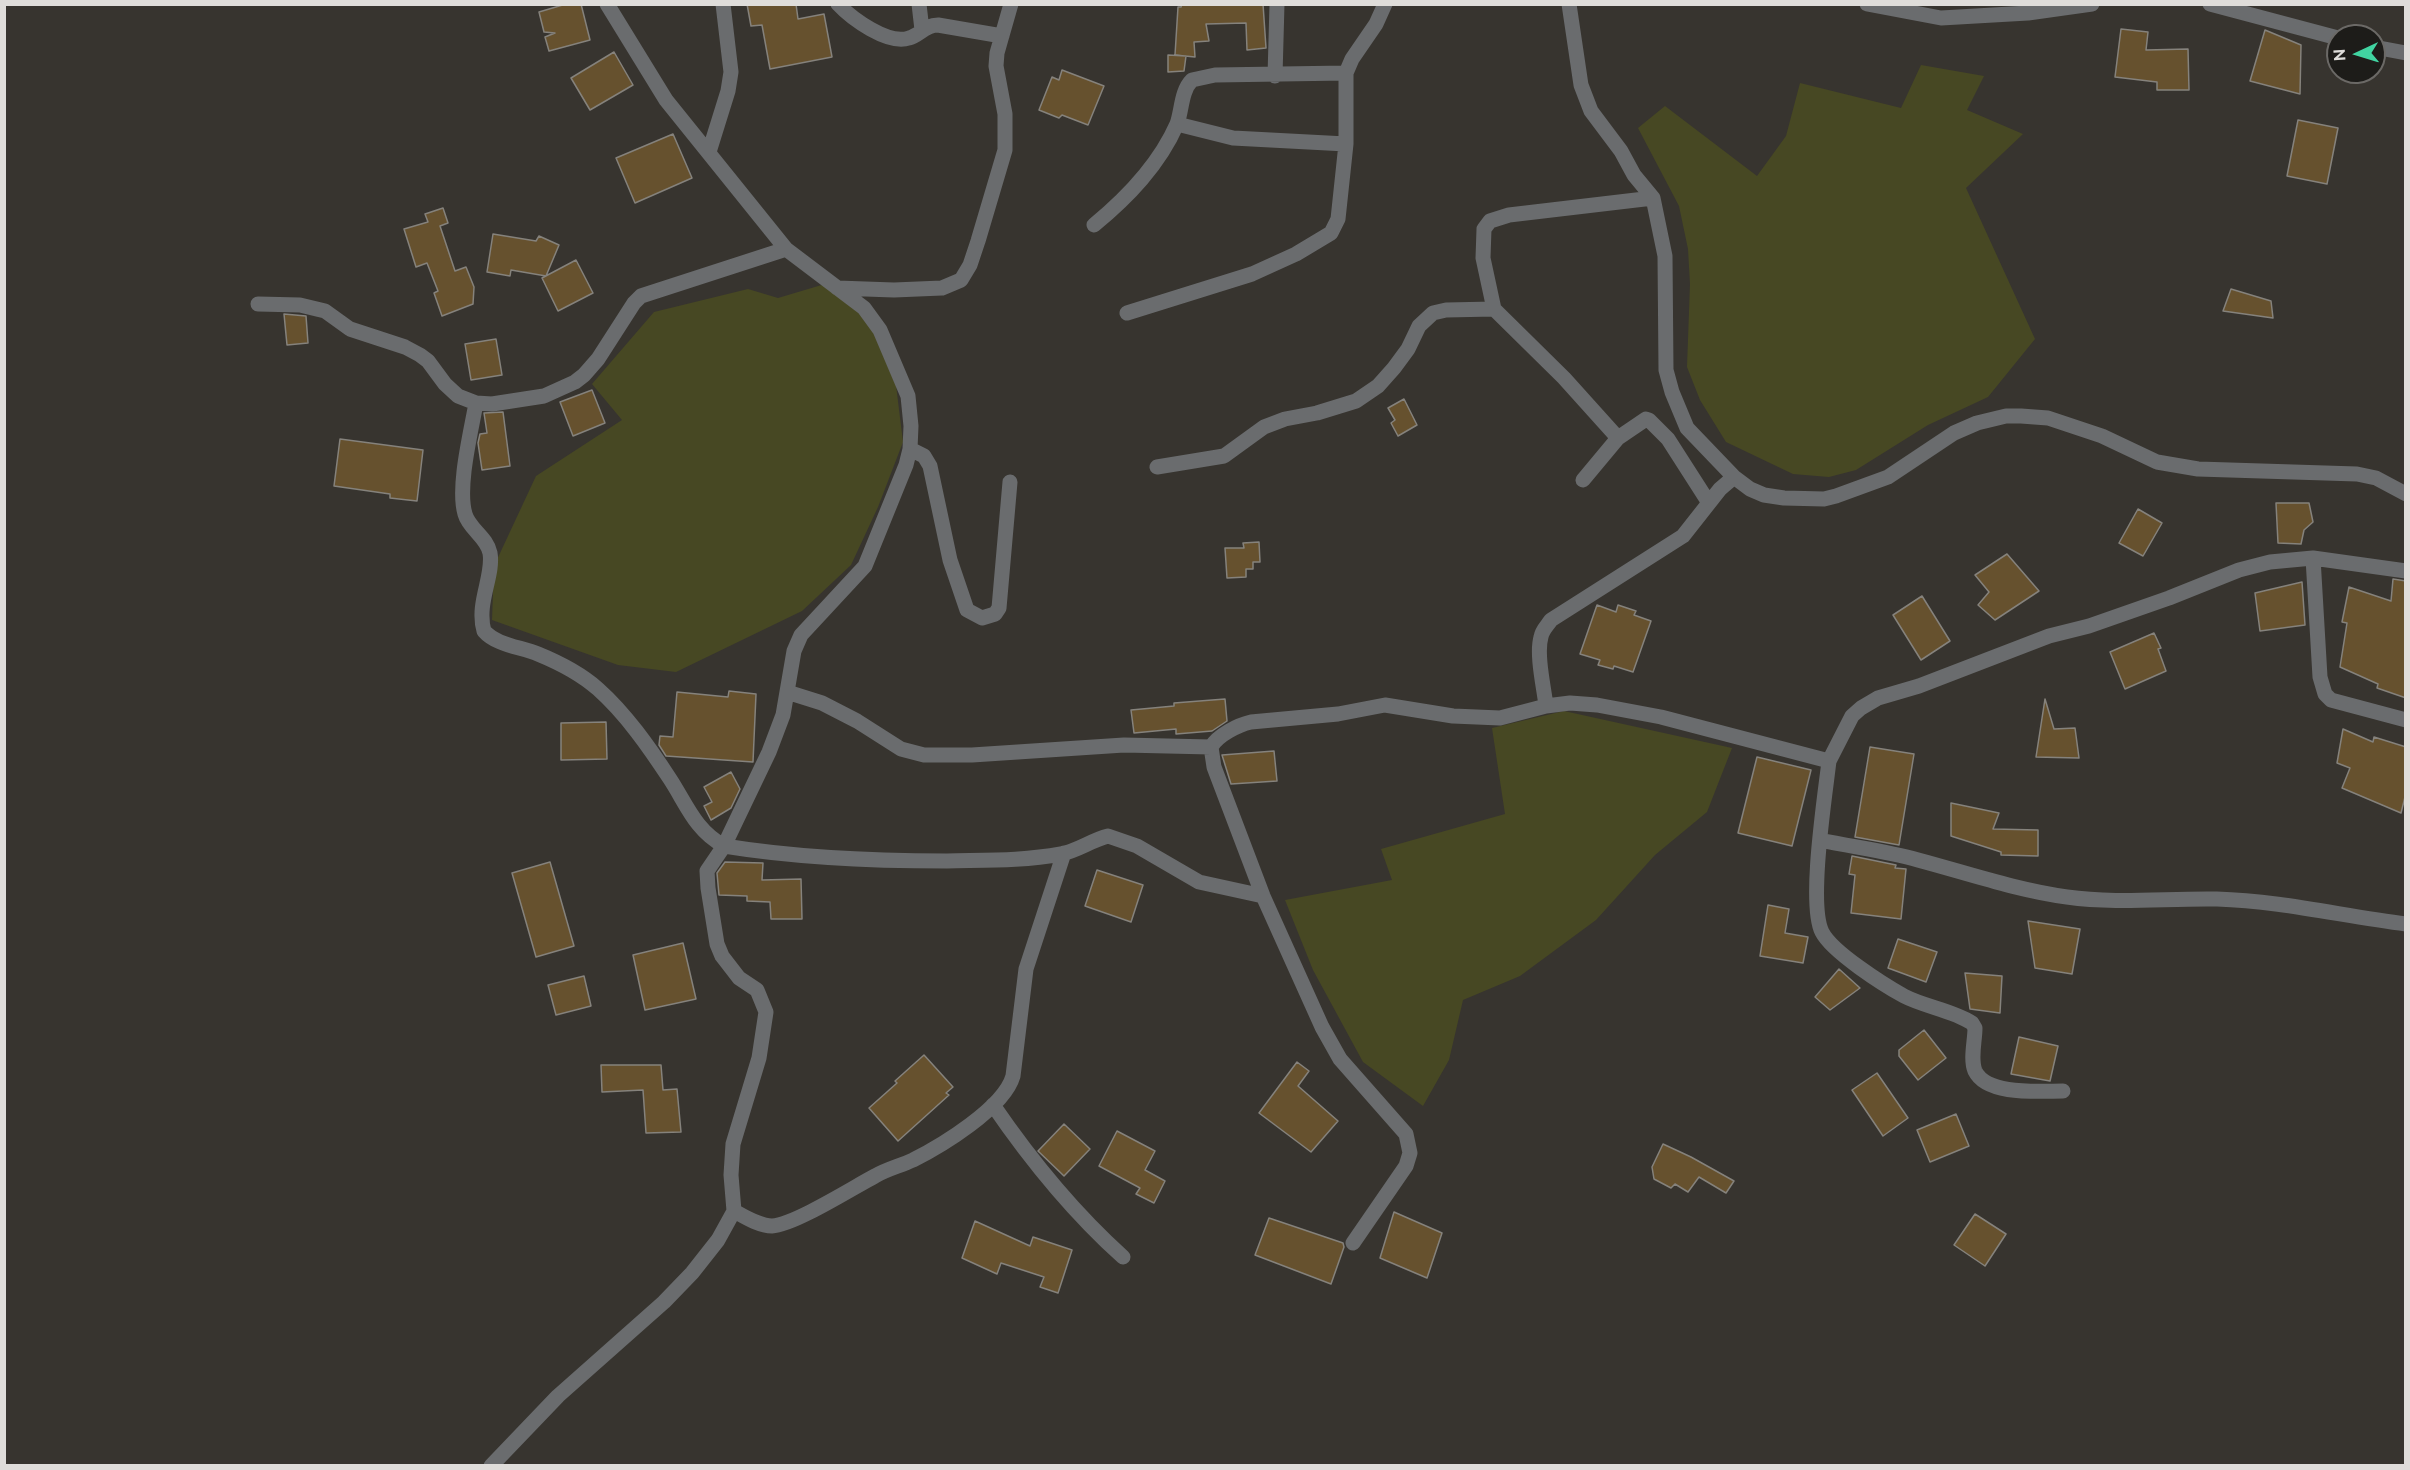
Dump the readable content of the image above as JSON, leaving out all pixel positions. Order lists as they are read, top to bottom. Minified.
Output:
{"north":"left"}
